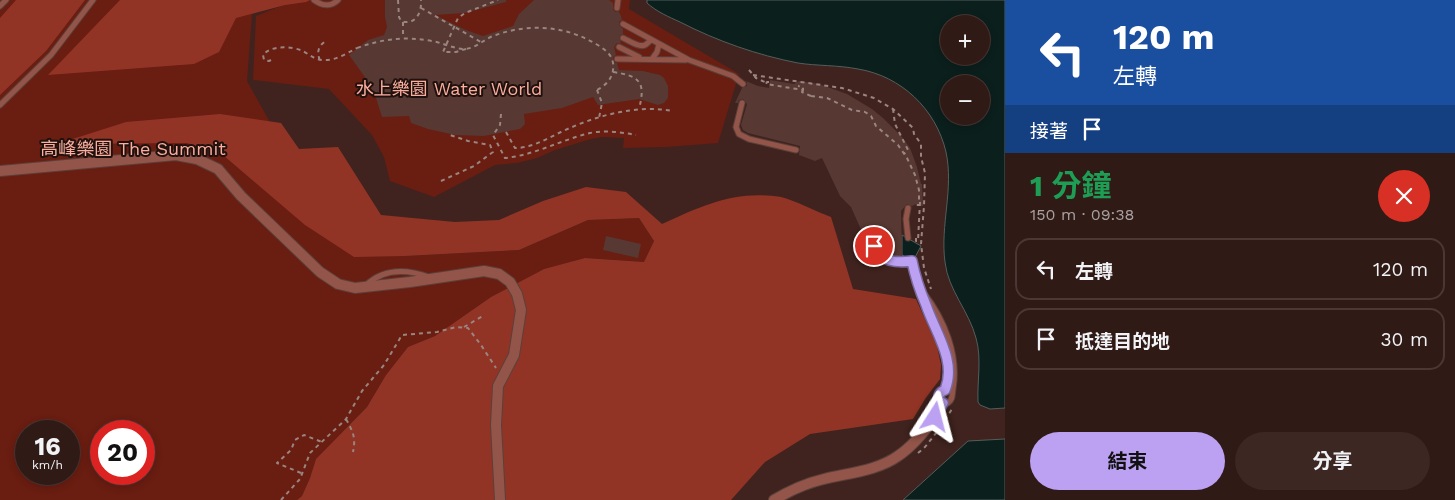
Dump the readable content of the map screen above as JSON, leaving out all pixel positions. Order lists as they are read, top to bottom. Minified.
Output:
{"parks":["水上樂園 Water World","高峰樂園 The Summit"],"page":{"turn":["120 m","左轉"],"map_buttons":["+","−"],"then":"接著","heading":["1 分鐘","150 m · 09:38"],"list":[{"name":"左轉","value":"120 m"},{"name":"抵達目的地","value":"30 m"}],"speed":"16 km/h","limit":"20","buttons":["結束","分享"]}}
